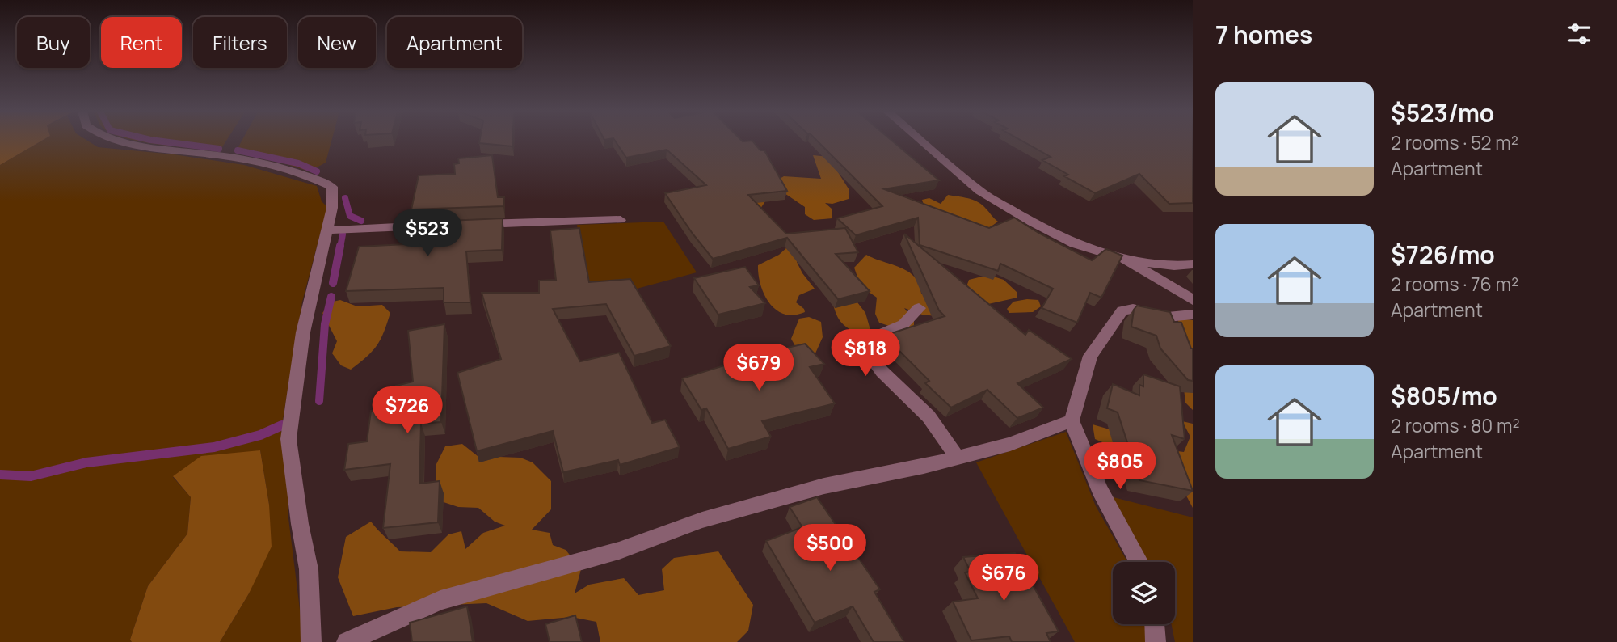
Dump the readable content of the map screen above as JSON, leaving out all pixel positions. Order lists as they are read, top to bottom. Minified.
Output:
{"page":{"heading":"7 homes","chip":["Buy","Rent","Filters","New","Apartment"],"list":[{"name":"$523/mo","note":"2 rooms · 52 m² · Apartment"},{"name":"$726/mo","note":"2 rooms · 76 m² · Apartment"},{"name":"$805/mo","note":"2 rooms · 80 m² · Apartment"}],"price":["$523","$818","$679","$726","$805","$500","$676"]}}
